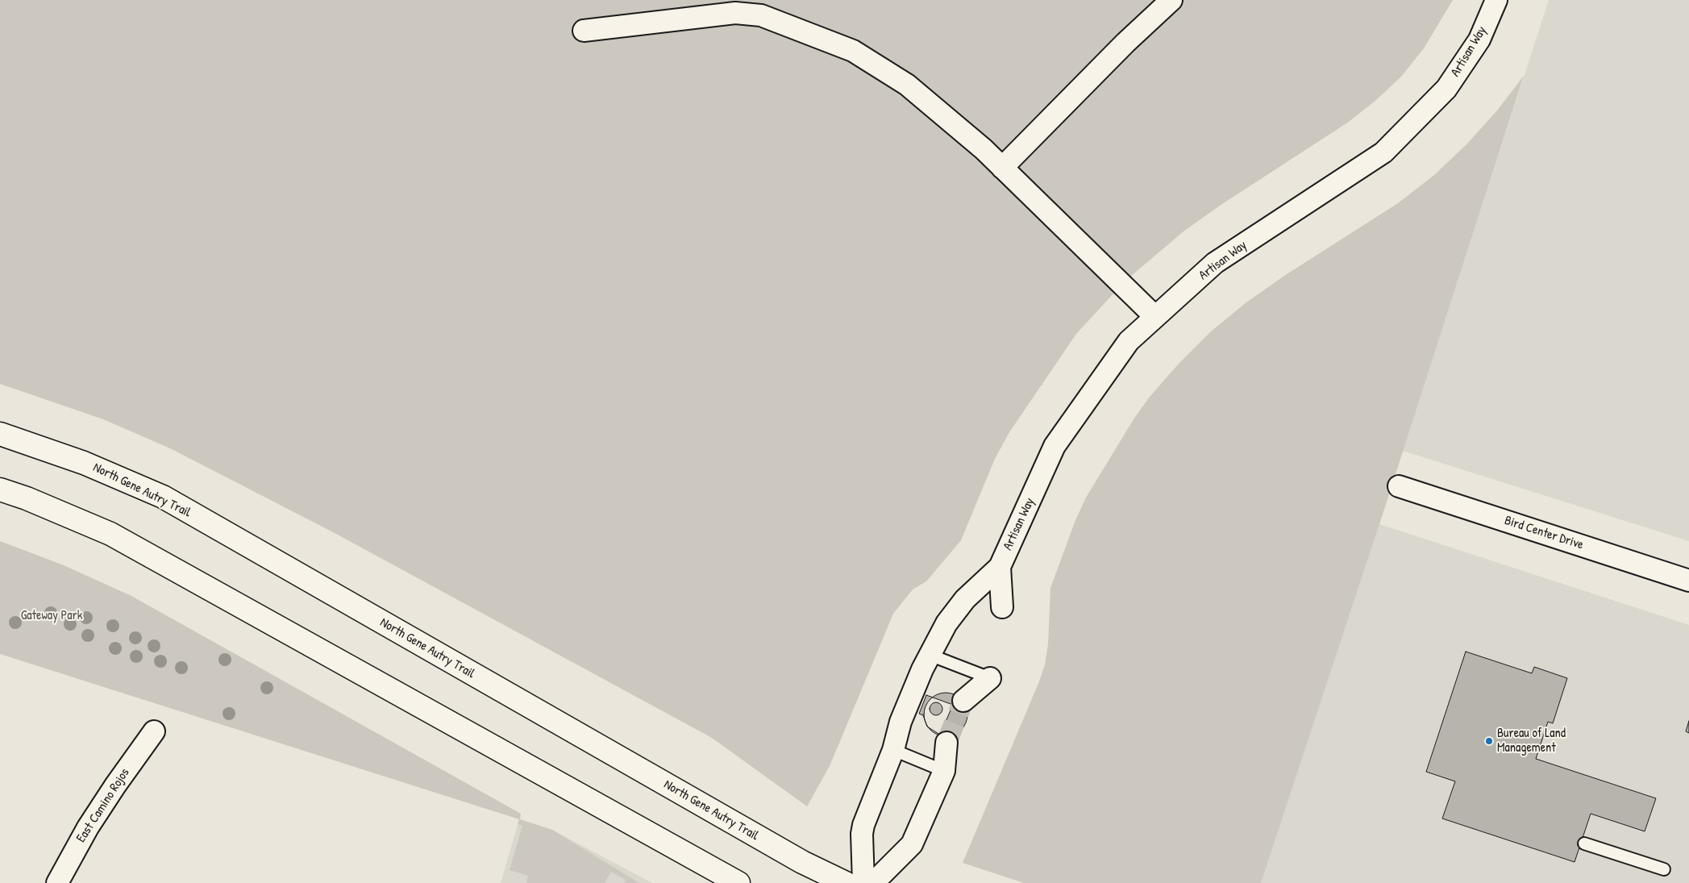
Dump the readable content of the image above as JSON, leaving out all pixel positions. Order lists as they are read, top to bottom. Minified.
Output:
{"streets":{"main road":["North Gene Autry Trail"],"street":["Artisan Way","Bird Center Drive","East Camino Rojos"]},"parks":["Gateway Park"],"places":["Bureau of Land Management"]}
